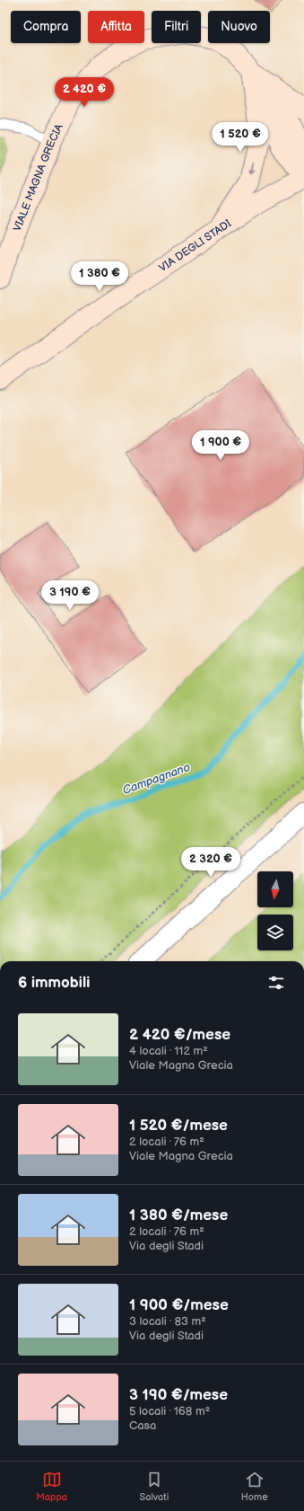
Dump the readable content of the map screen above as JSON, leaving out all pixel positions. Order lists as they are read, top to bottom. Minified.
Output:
{"streets":{"street":["VIALE MAGNA GRECIA","VIA DEGLI STADI"]},"water":["Campagnano"],"north":"bottom","page":{"chip":["Compra","Affitta","Filtri","Nuovo"],"price":["2 420 €","1 520 €","1 380 €","1 900 €","3 190 €","2 320 €"],"heading":"6 immobili","list":[{"name":"2 420 €/mese","note":"4 locali · 112 m² · Viale Magna Grecia"},{"name":"1 520 €/mese","note":"2 locali · 76 m² · Viale Magna Grecia"},{"name":"1 380 €/mese","note":"2 locali · 76 m² · Via degli Stadi"},{"name":"1 900 €/mese","note":"3 locali · 83 m² · Via degli Stadi"},{"name":"3 190 €/mese","note":"5 locali · 168 m² · Casa"}],"tabs":["Mappa","Salvati","Home"]}}
